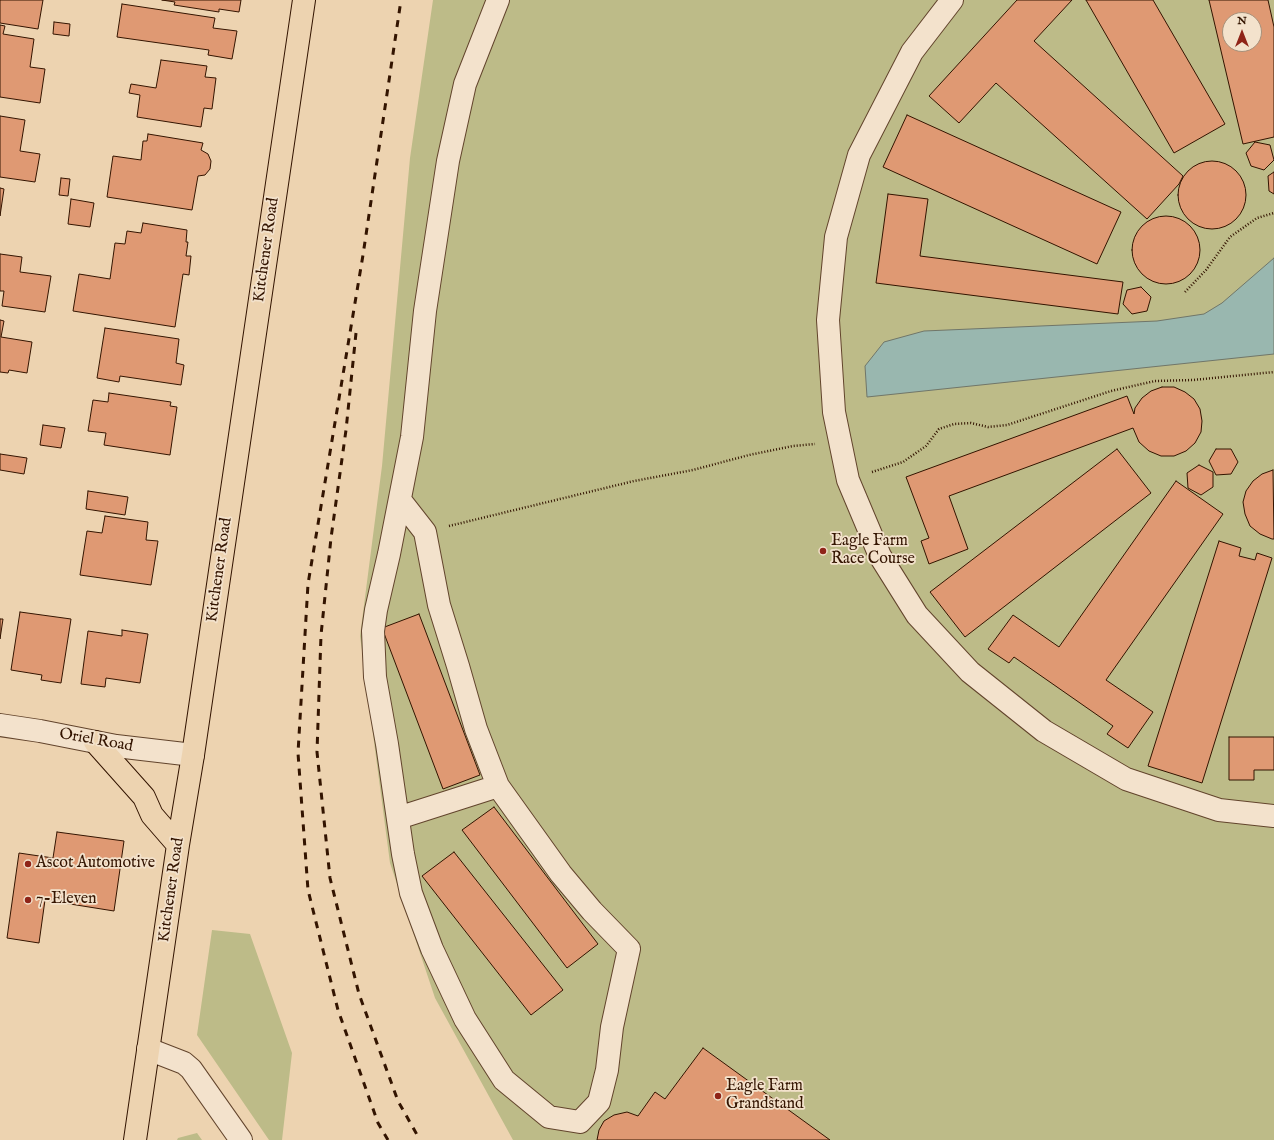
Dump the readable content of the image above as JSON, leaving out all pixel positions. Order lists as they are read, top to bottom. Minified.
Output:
{"streets":{"main road":["Kitchener Road"],"street":["Oriel Road"]},"crossings":[["Kitchener Road","Oriel Road"]],"places":["Eagle Farm Race Course","Ascot Automotive","7-Eleven","Eagle Farm Grandstand"],"north":"top"}
